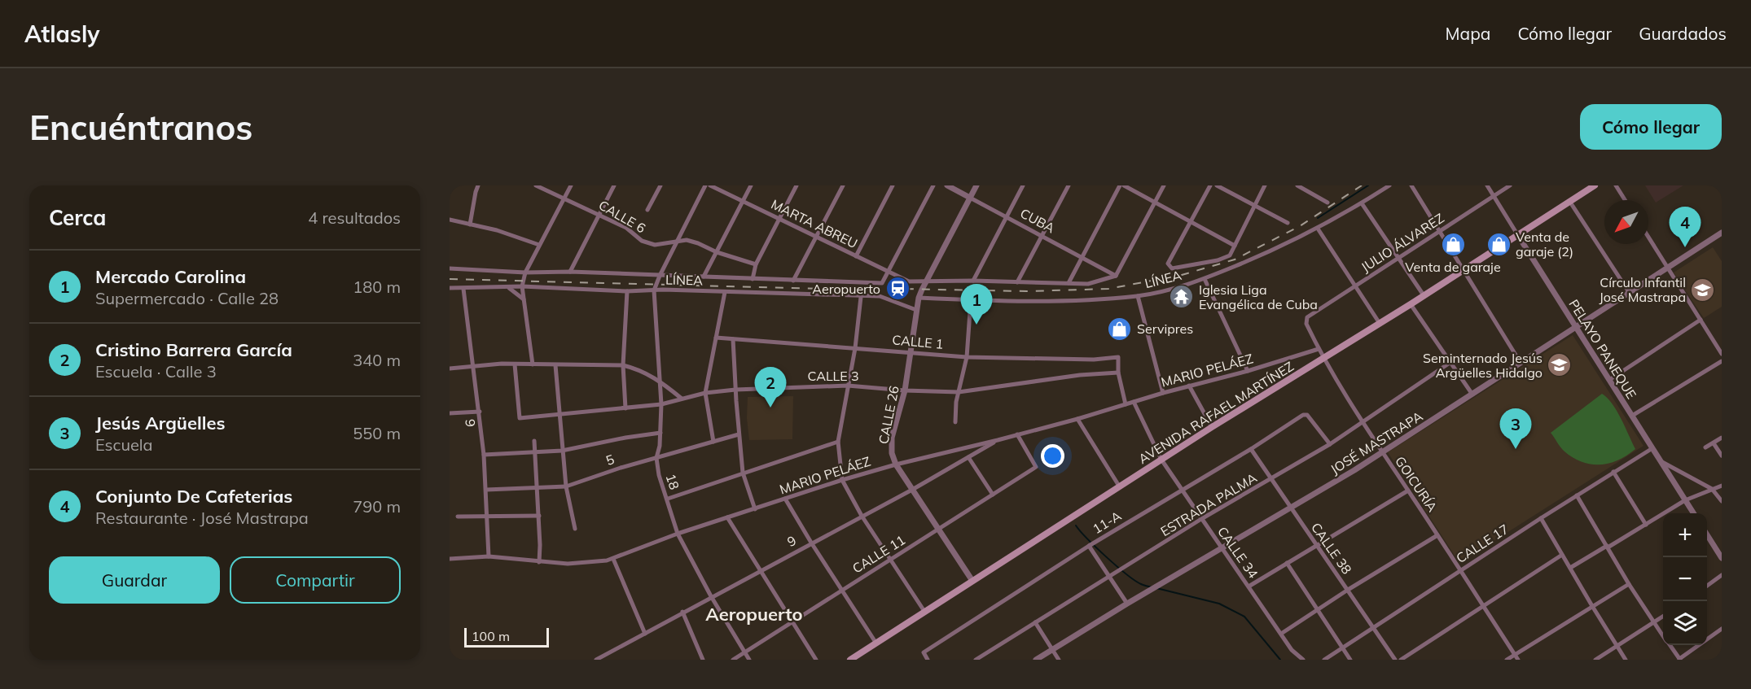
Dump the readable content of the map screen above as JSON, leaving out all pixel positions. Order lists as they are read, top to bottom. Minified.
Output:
{"streets":{"main road":["AVENIDA RAFAEL MARTÍNEZ"],"street":["CALLE 6","CUBA","MARTA ABREU","JULIO ÁLVAREZ","LÍNEA","CALLE 1","PELAYO PANEQUE","MARIO PELÁEZ","CALLE 3","CALLE 26","6","JOSÉ MASTRAPA","5","18","GOICURÍA","ESTRADA PALMA","11-A","9","CALLE 17","CALLE 38","CALLE 34","CALLE 11"]},"crossings":[["CUBA","CALLE 26"],["MARTA ABREU","LÍNEA"],["MARTA ABREU","CALLE 26"],["JULIO ÁLVAREZ","PELAYO PANEQUE"],["JULIO ÁLVAREZ","GOICURÍA"],["LÍNEA","CALLE 26"],["LÍNEA","6"],["LÍNEA","18"],["CALLE 1","CALLE 3"],["CALLE 1","CALLE 26"],["PELAYO PANEQUE","AVENIDA RAFAEL MARTÍNEZ"],["PELAYO PANEQUE","JOSÉ MASTRAPA"],["PELAYO PANEQUE","CALLE 17"],["MARIO PELÁEZ","CALLE 26"],["MARIO PELÁEZ","6"],["MARIO PELÁEZ","18"],["MARIO PELÁEZ","GOICURÍA"],["MARIO PELÁEZ","9"],["MARIO PELÁEZ","CALLE 34"],["MARIO PELÁEZ","CALLE 11"],["CALLE 3","CALLE 26"],["CALLE 3","18"],["AVENIDA RAFAEL MARTÍNEZ","CALLE 26"],["AVENIDA RAFAEL MARTÍNEZ","GOICURÍA"],["AVENIDA RAFAEL MARTÍNEZ","CALLE 34"],["CALLE 26","9"],["CALLE 26","CALLE 11"],["6","5"],["JOSÉ MASTRAPA","GOICURÍA"],["JOSÉ MASTRAPA","CALLE 38"],["JOSÉ MASTRAPA","CALLE 34"],["5","18"],["18","9"],["18","CALLE 11"],["GOICURÍA","ESTRADA PALMA"],["GOICURÍA","CALLE 17"],["ESTRADA PALMA","11-A"],["ESTRADA PALMA","CALLE 38"],["ESTRADA PALMA","CALLE 34"],["11-A","CALLE 38"],["11-A","CALLE 34"],["CALLE 17","CALLE 38"]],"districts":["Aeropuerto"],"places":{"shop":["Venta de garaje","Venta de garaje (2)","Servipres"],"station":["Aeropuerto"],"school or university":["Círculo Infantil José Mastrapa","Seminternado Jesús Argüelles Hidalgo"],"temple":["Iglesia Liga Evangélica de Cuba"]},"scale_bar":"100 m","north":"bottom left","page":{"header":"Atlasly","nav":["Mapa","Cómo llegar","Guardados"],"buttons":["Cómo llegar",["Guardar","Compartir"]],"title":"Encuéntranos","heading":["Cerca","4 resultados"],"pins":["4","1","2","3"],"list":[{"mark":"1","name":"Mercado Carolina","note":"Supermercado · Calle 28","value":"180 m"},{"mark":"2","name":"Cristino Barrera García","note":"Escuela · Calle 3","value":"340 m"},{"mark":"3","name":"Jesús Argüelles","note":"Escuela","value":"550 m"},{"mark":"4","name":"Conjunto De Cafeterias","note":"Restaurante · José Mastrapa","value":"790 m"}],"map_buttons":["+","−"],"scale":"100 m"}}
